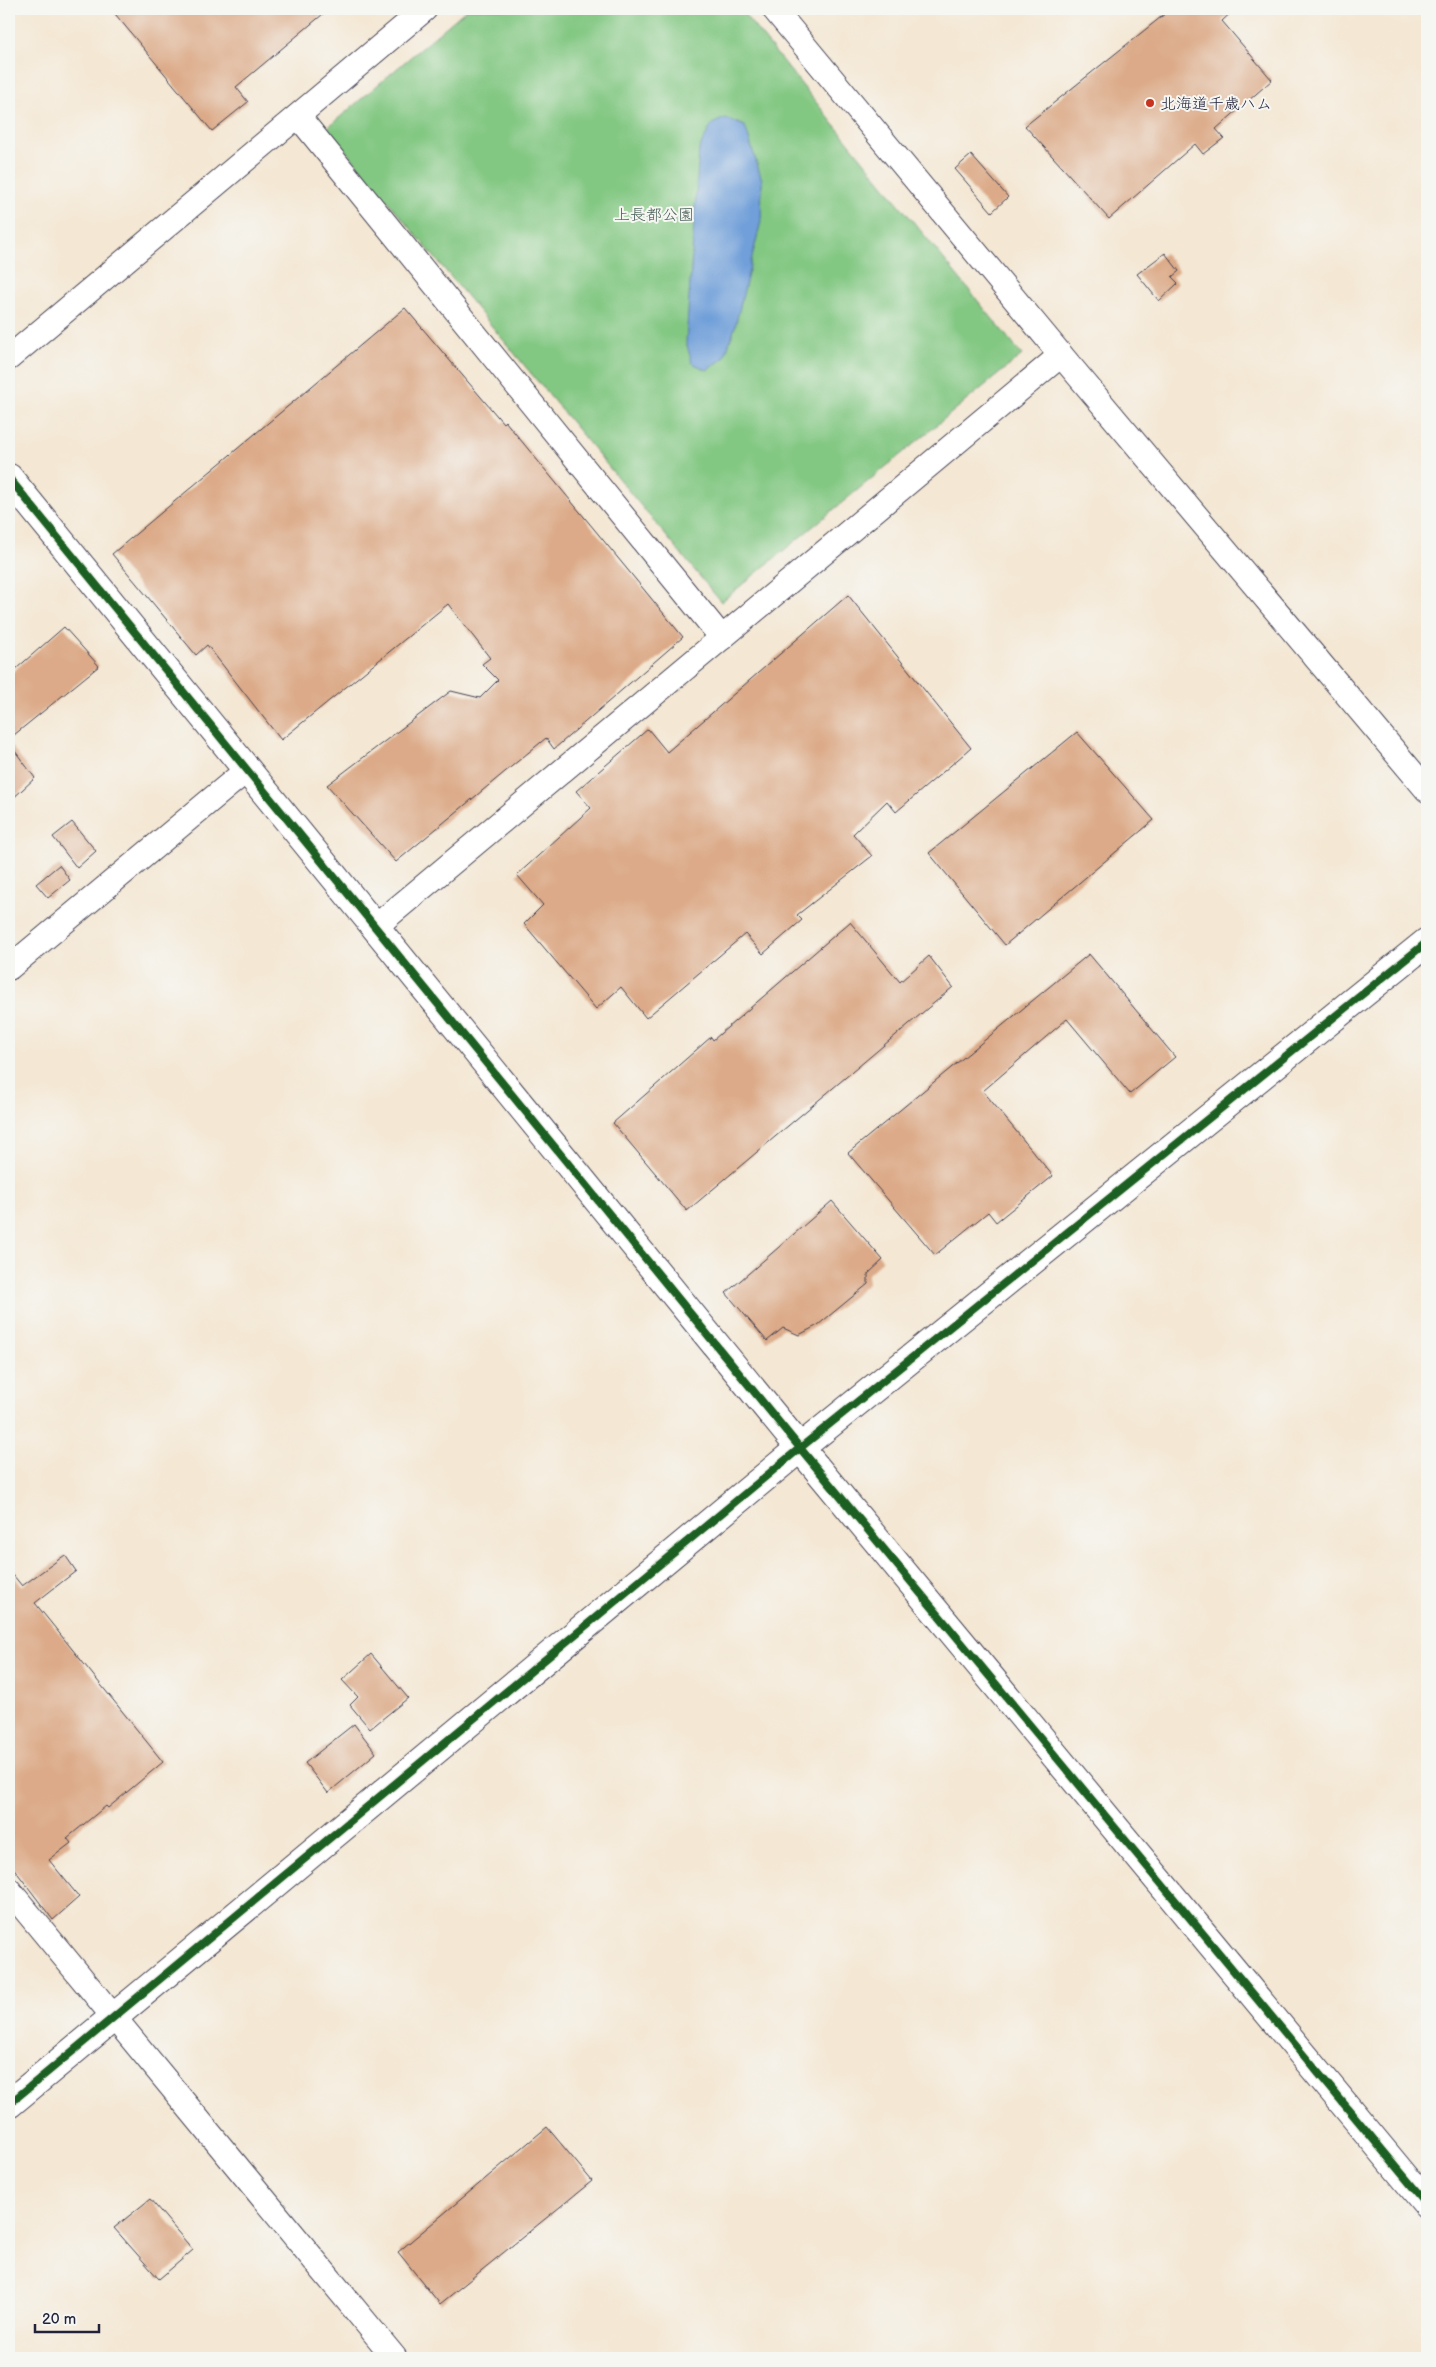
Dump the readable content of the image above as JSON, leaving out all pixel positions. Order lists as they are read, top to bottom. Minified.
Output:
{"parks":["上長都公園"],"places":["北海道千歳ハム"],"scale_bar":"20 m"}
